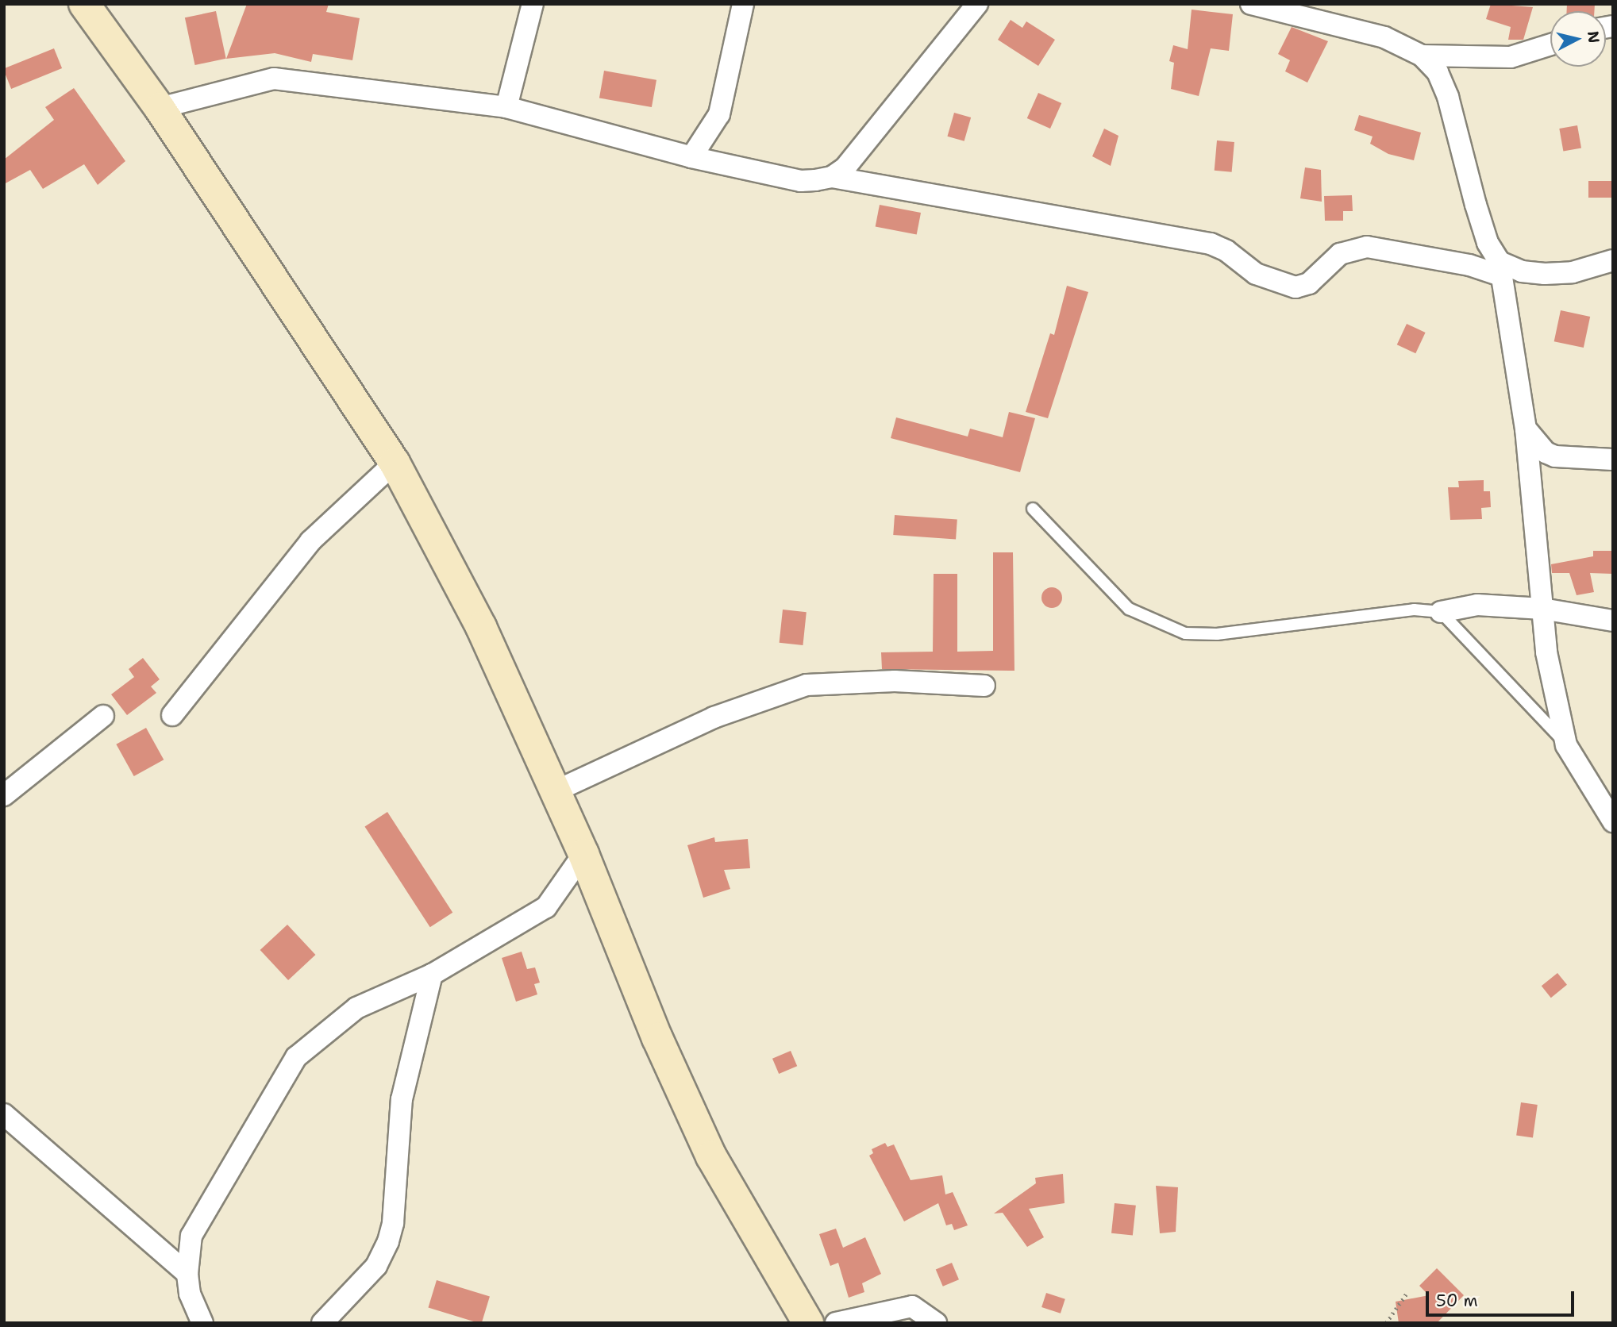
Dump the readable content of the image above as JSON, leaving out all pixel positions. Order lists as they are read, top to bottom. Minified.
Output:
{"scale_bar":"50 m","north":"right"}
